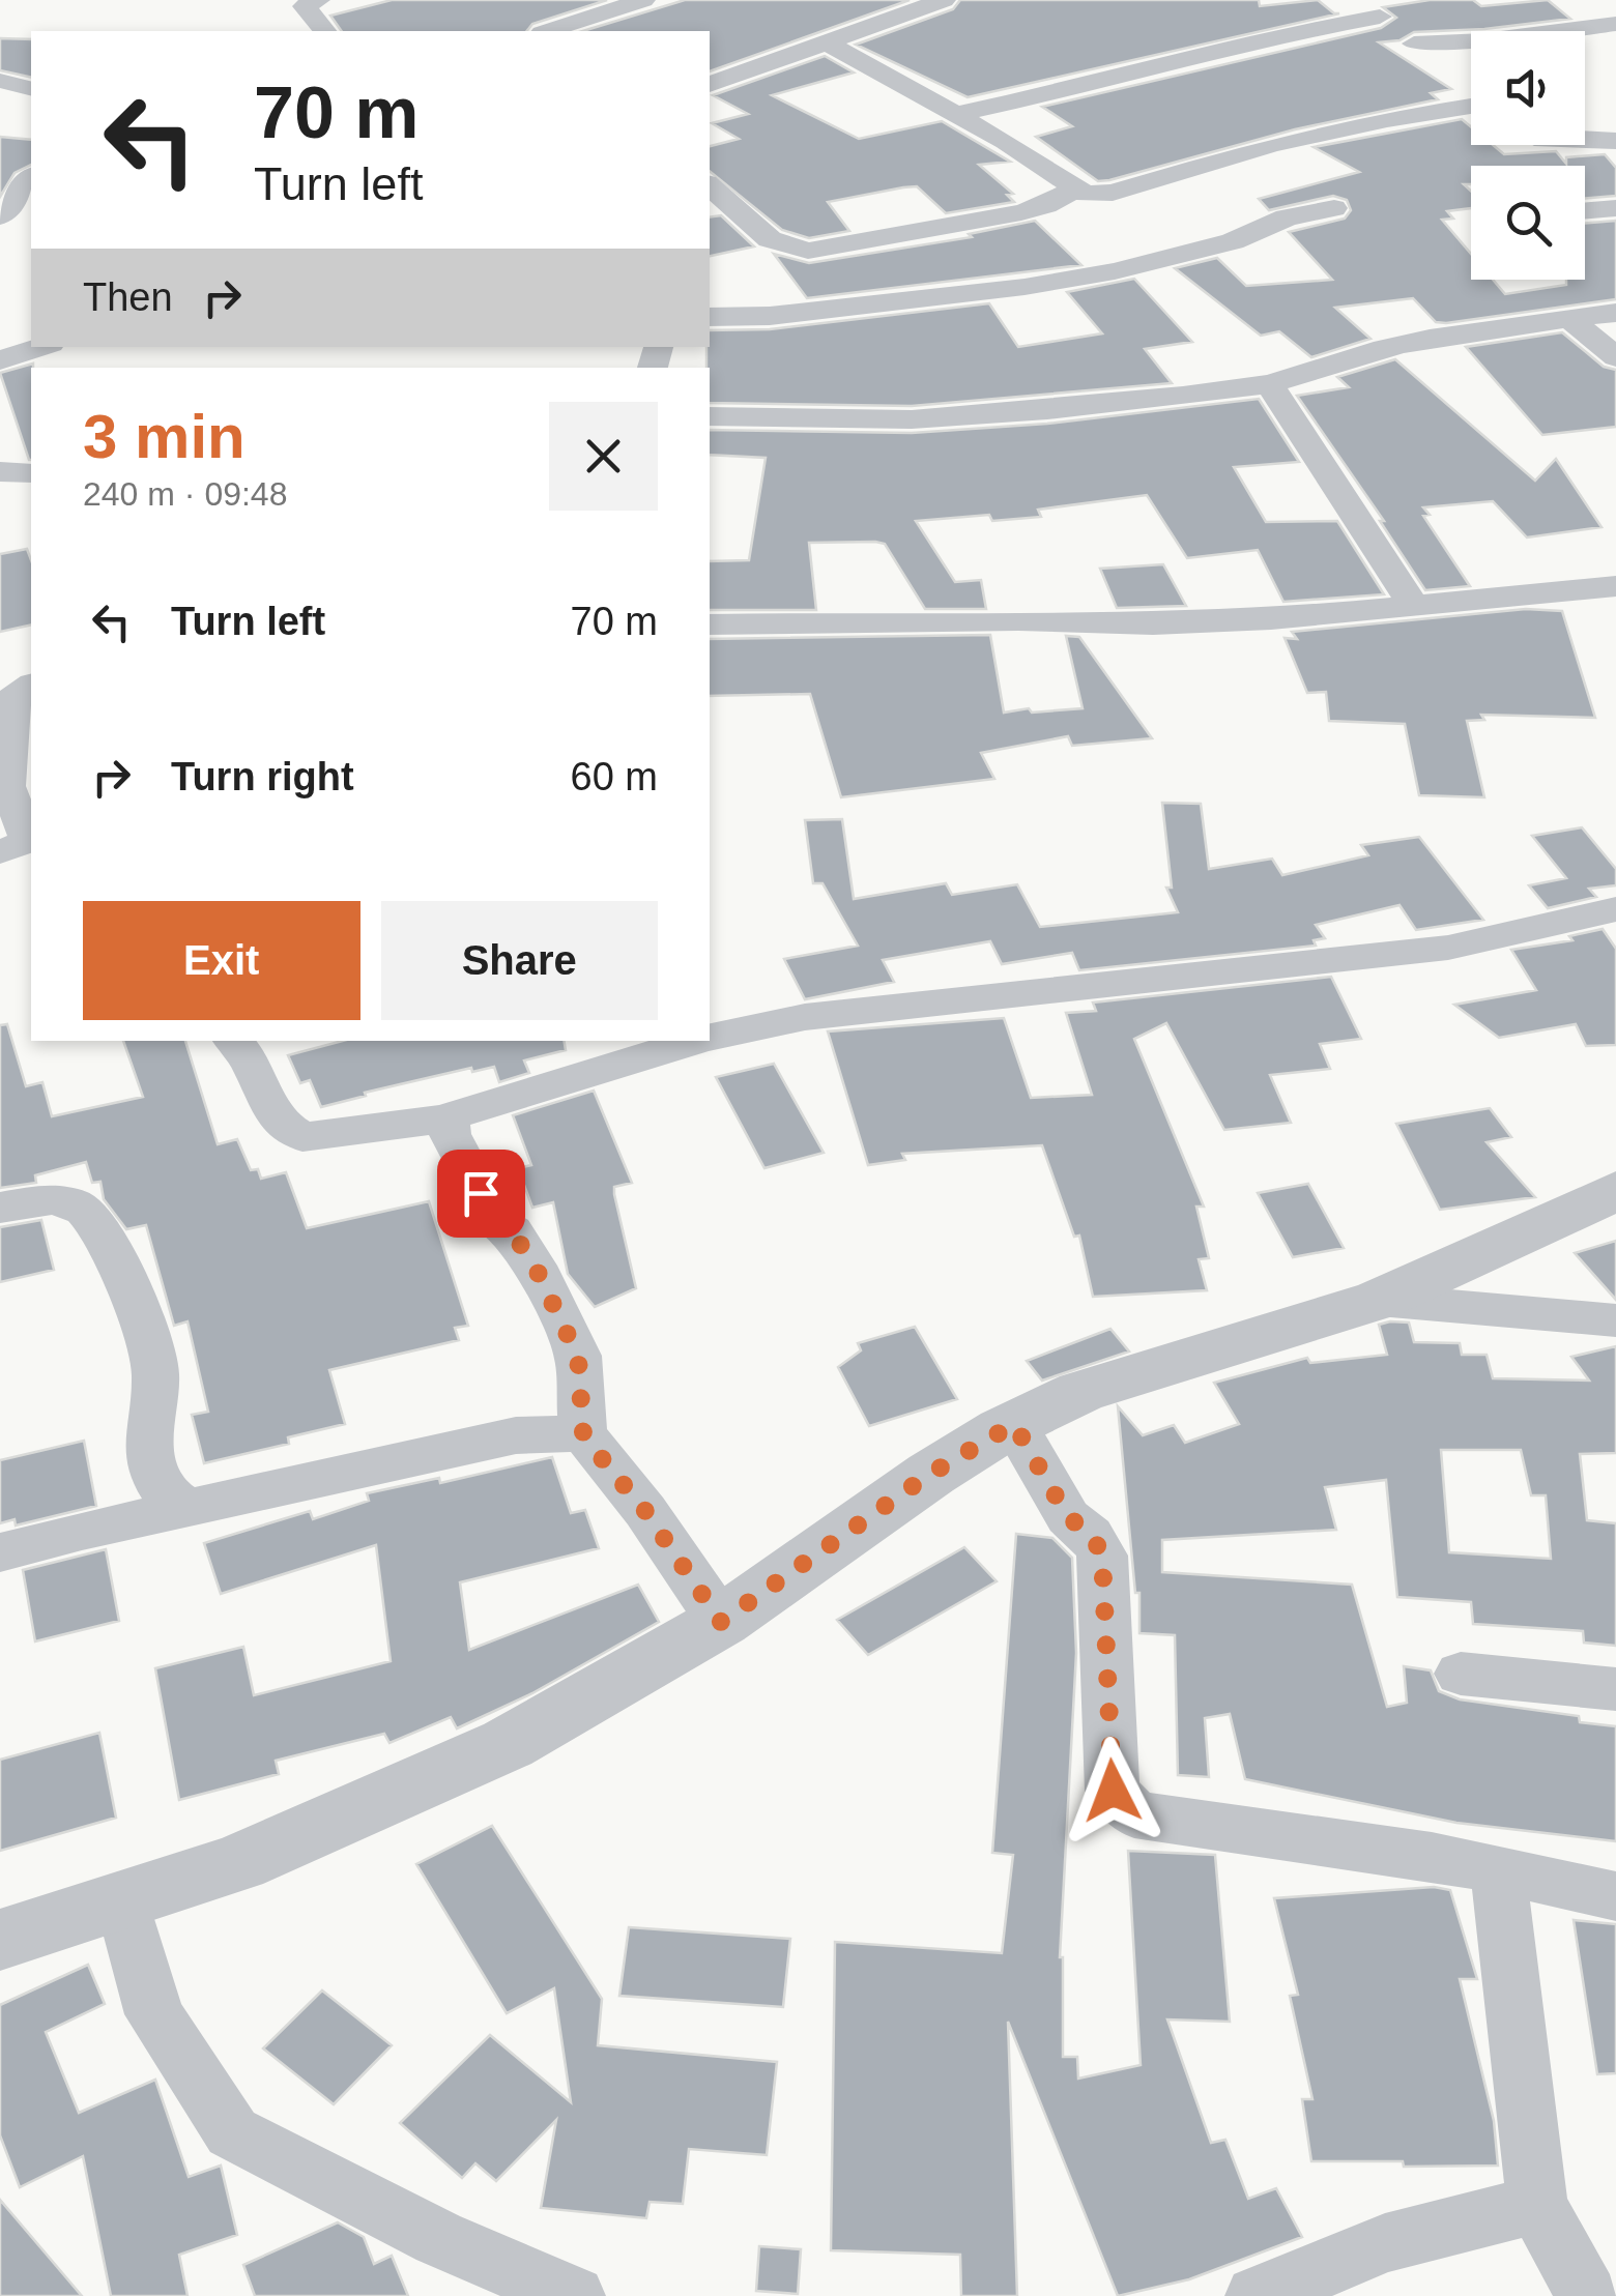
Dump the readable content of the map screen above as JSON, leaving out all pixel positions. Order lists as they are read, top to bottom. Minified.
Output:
{"page":{"turn":["70 m","Turn left"],"then":"Then","heading":["3 min","240 m · 09:48"],"list":[{"name":"Turn left","value":"70 m"},{"name":"Turn right","value":"60 m"}],"buttons":["Exit","Share"]}}
